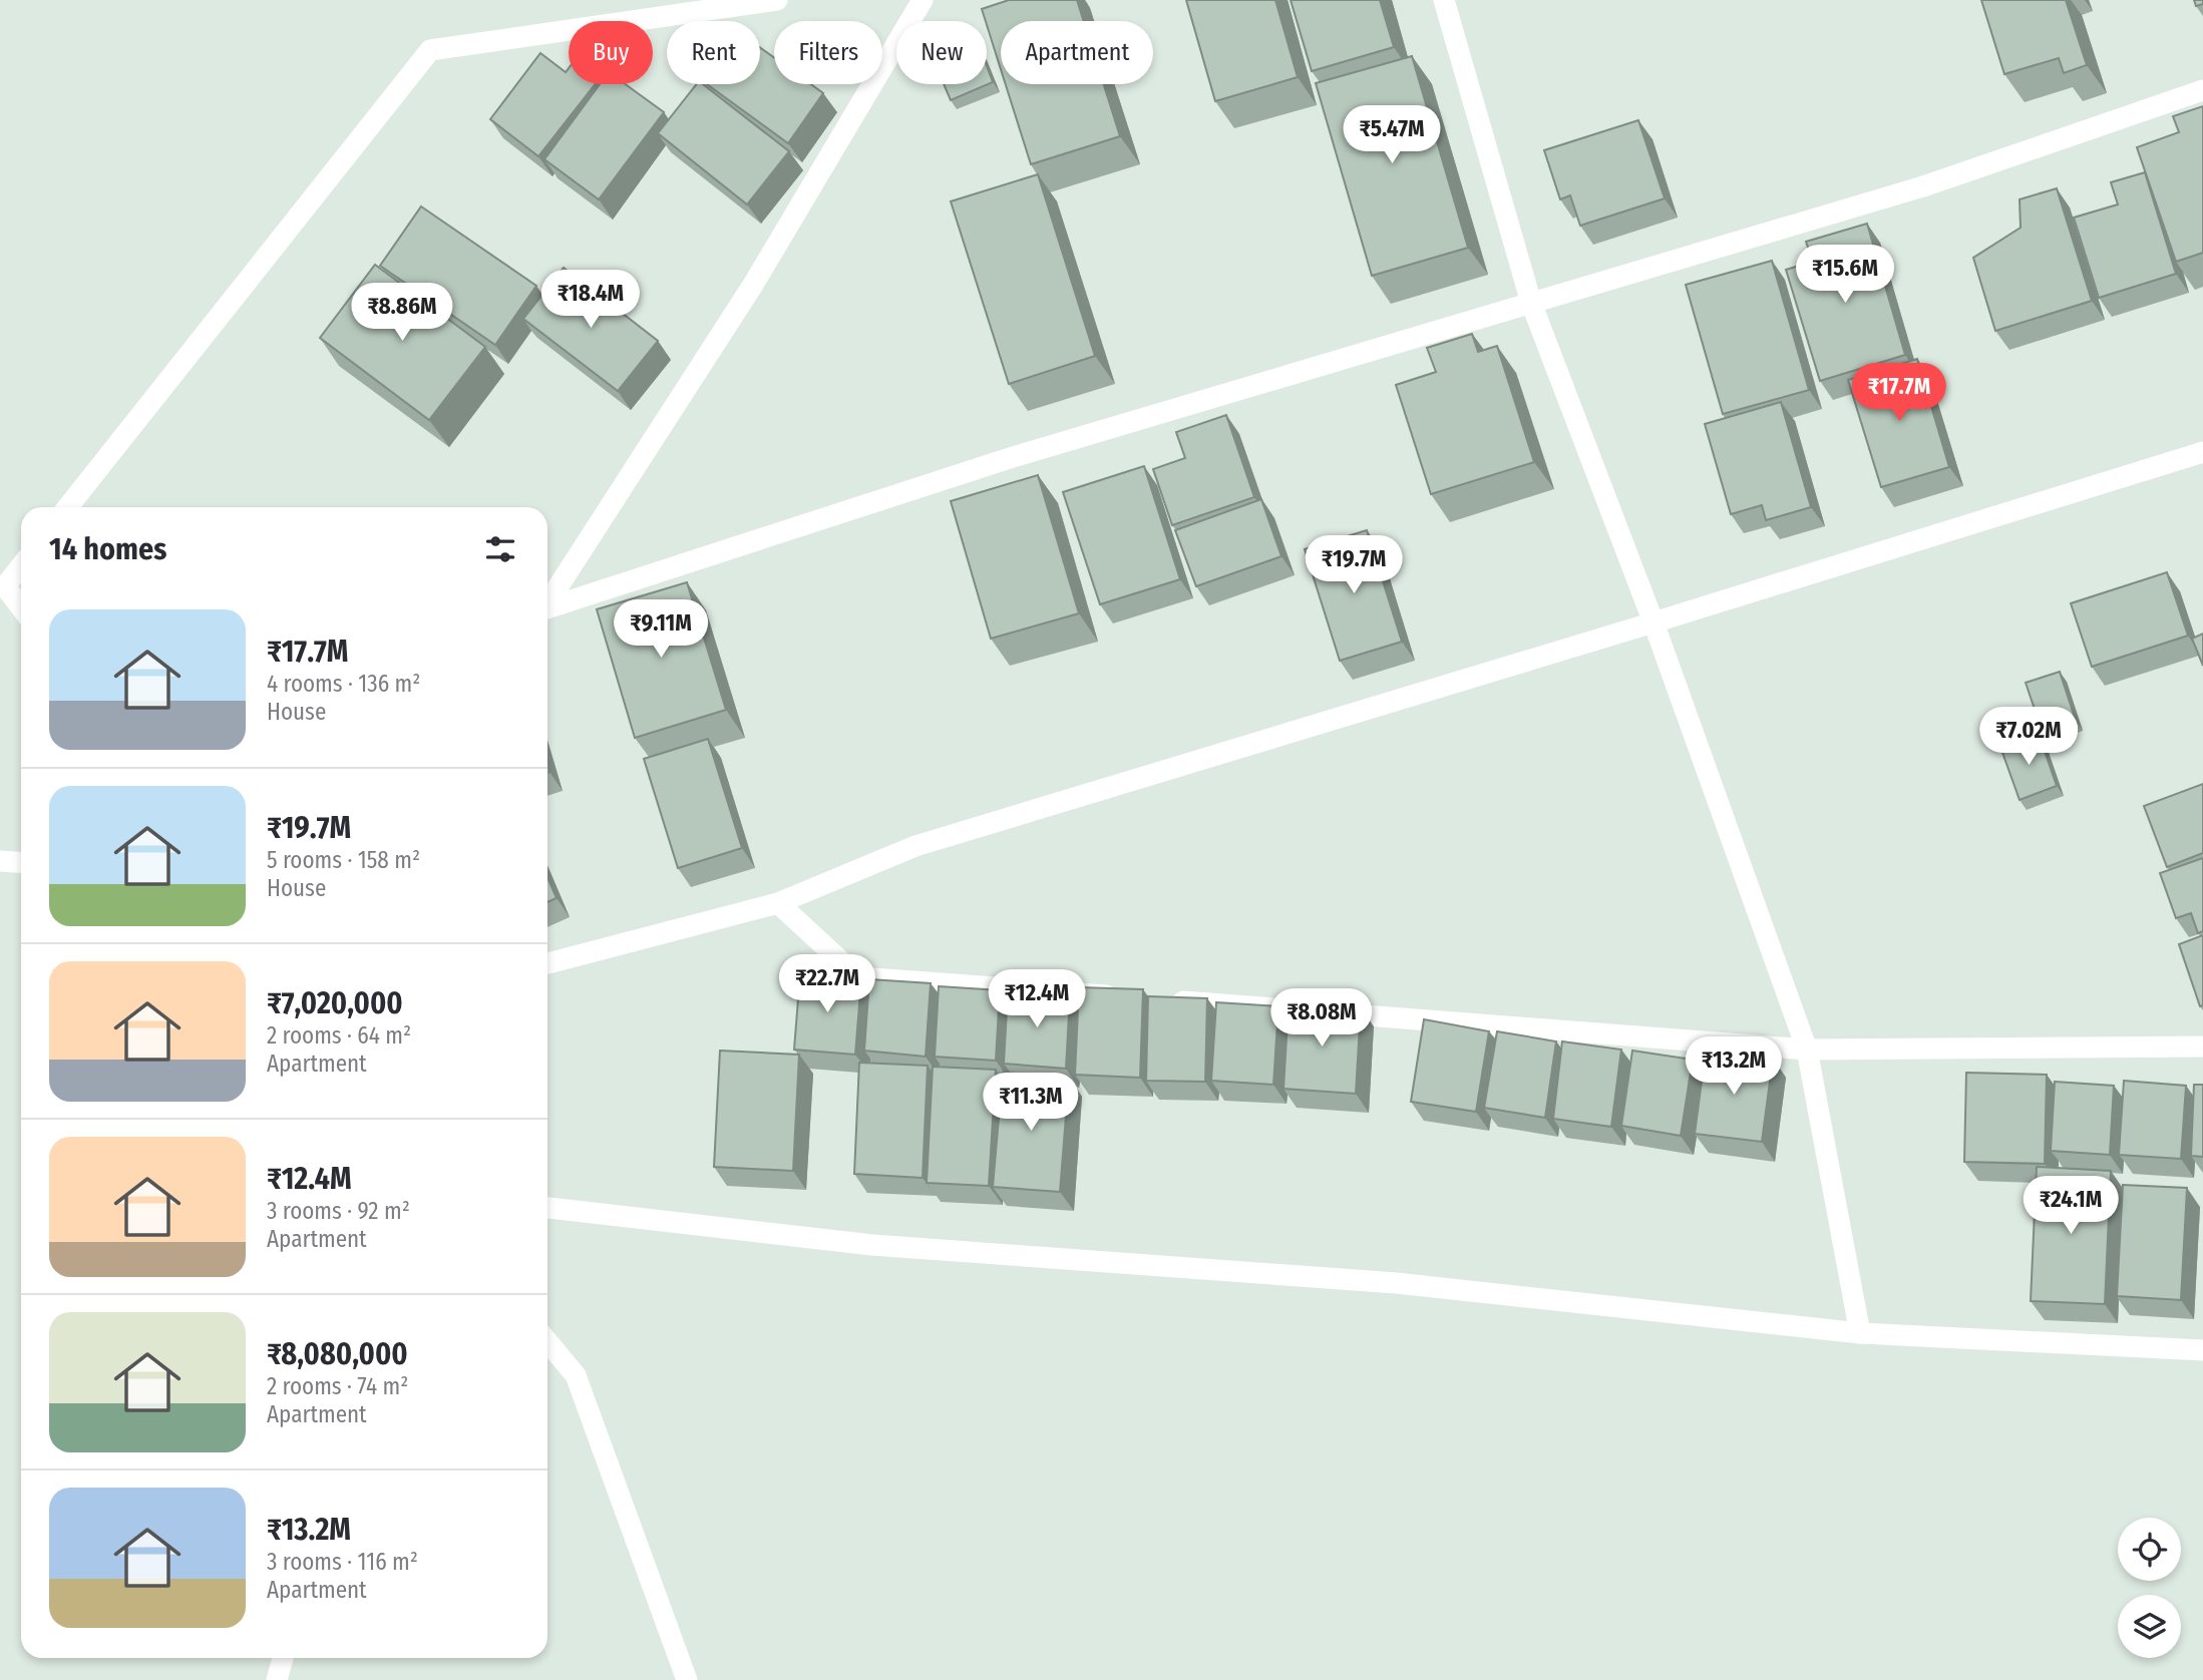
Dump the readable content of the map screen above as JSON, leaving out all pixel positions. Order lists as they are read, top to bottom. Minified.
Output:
{"page":{"chip":["Buy","Rent","Filters","New","Apartment"],"price":["₹5.47M","₹15.6M","₹18.4M","₹8.86M","₹17.7M","₹19.7M","₹9.11M","₹7.02M","₹22.7M","₹12.4M","₹8.08M","₹13.2M","₹11.3M","₹24.1M"],"heading":"14 homes","list":[{"name":"₹17.7M","note":"4 rooms · 136 m² · House"},{"name":"₹19.7M","note":"5 rooms · 158 m² · House"},{"name":"₹7,020,000","note":"2 rooms · 64 m² · Apartment"},{"name":"₹12.4M","note":"3 rooms · 92 m² · Apartment"},{"name":"₹8,080,000","note":"2 rooms · 74 m² · Apartment"},{"name":"₹13.2M","note":"3 rooms · 116 m² · Apartment"}]}}
